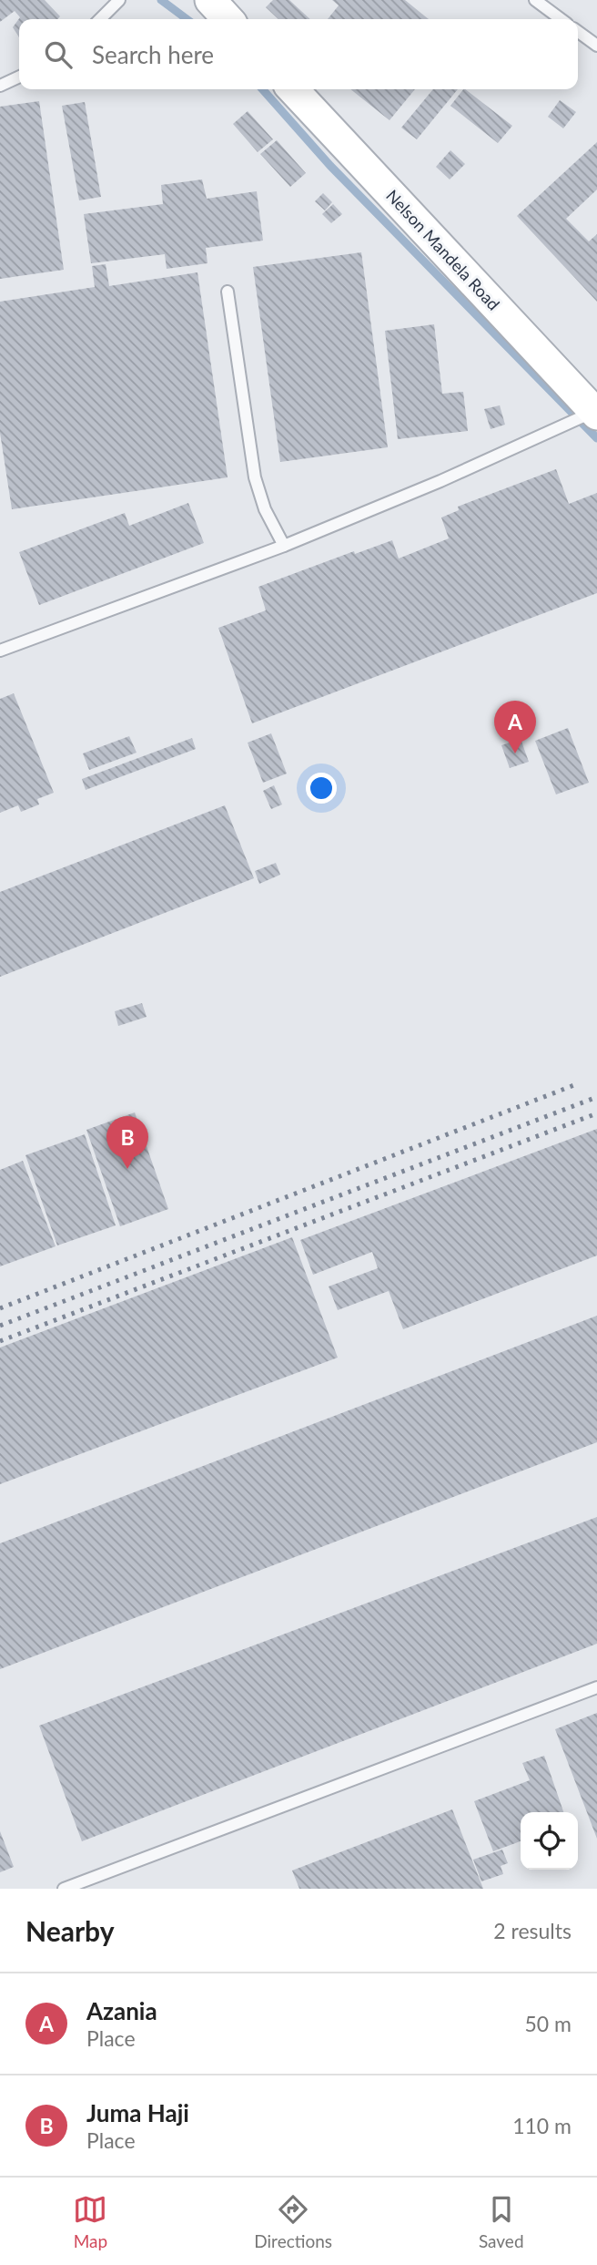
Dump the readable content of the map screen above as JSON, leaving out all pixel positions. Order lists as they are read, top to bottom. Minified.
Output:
{"streets":{"main road":["Nelson Mandela Road"]},"page":{"search":"Search here","pins":["A","B"],"heading":["Nearby","2 results"],"list":[{"mark":"A","name":"Azania","note":"Place","value":"50 m"},{"mark":"B","name":"Juma Haji","note":"Place","value":"110 m"}],"nav":["Map","Directions","Saved"]}}
